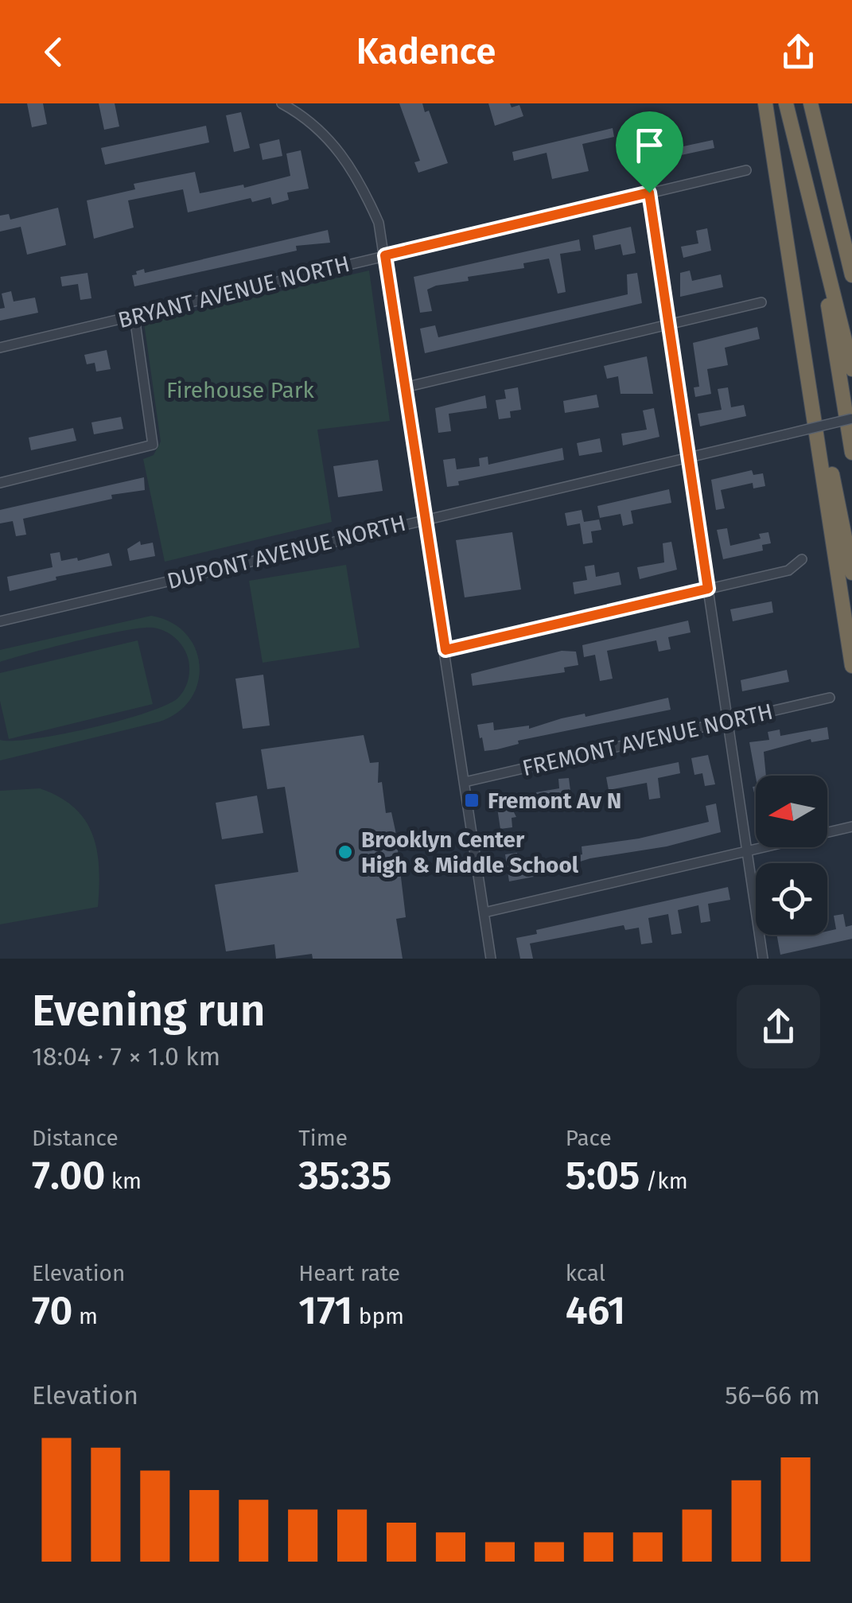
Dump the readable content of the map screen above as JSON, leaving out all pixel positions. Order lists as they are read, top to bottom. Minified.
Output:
{"streets":{"street":["BRYANT AVENUE NORTH","DUPONT AVENUE NORTH","FREMONT AVENUE NORTH"]},"parks":["Firehouse Park"],"places":{"transit":["Fremont Av N"],"other":["Brooklyn Center High & Middle School"]},"north":"left","page":{"header":"Kadence","heading":["Evening run","18:04 · 7 × 1.0 km"],"stats":[["Distance","7.00 km"],["Time","35:35"],["Pace","5:05 /km"],["Elevation","70 m"],["Heart rate","171 bpm"],["kcal","461"]],"chart":["Elevation","56–66 m"]}}
